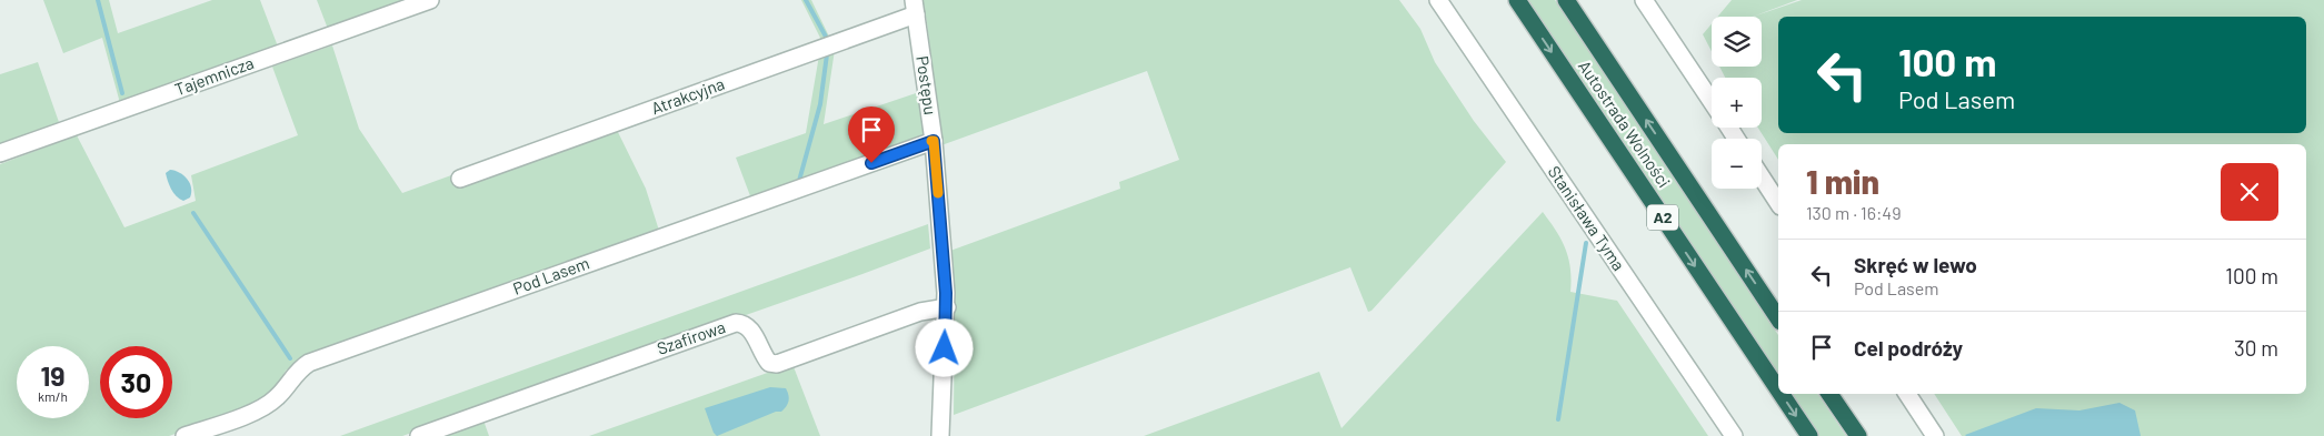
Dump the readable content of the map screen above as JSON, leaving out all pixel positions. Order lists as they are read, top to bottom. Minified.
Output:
{"streets":{"highway":["Autostrada Wolności","A2"],"street":["Tajemnicza","Postępu","Atrakcyjna","Stanisława Tyma","Pod Lasem","Szafirowa"]},"crossings":[["Postępu","Atrakcyjna"],["Postępu","Pod Lasem"],["Postępu","Szafirowa"]],"page":{"map_buttons":["+","−"],"turn":["100 m","Pod Lasem"],"heading":["1 min","130 m · 16:49"],"list":[{"name":"Skręć w lewo","note":"Pod Lasem","value":"100 m"},{"name":"Cel podróży","value":"30 m"}],"speed":"19 km/h","limit":"30"}}
